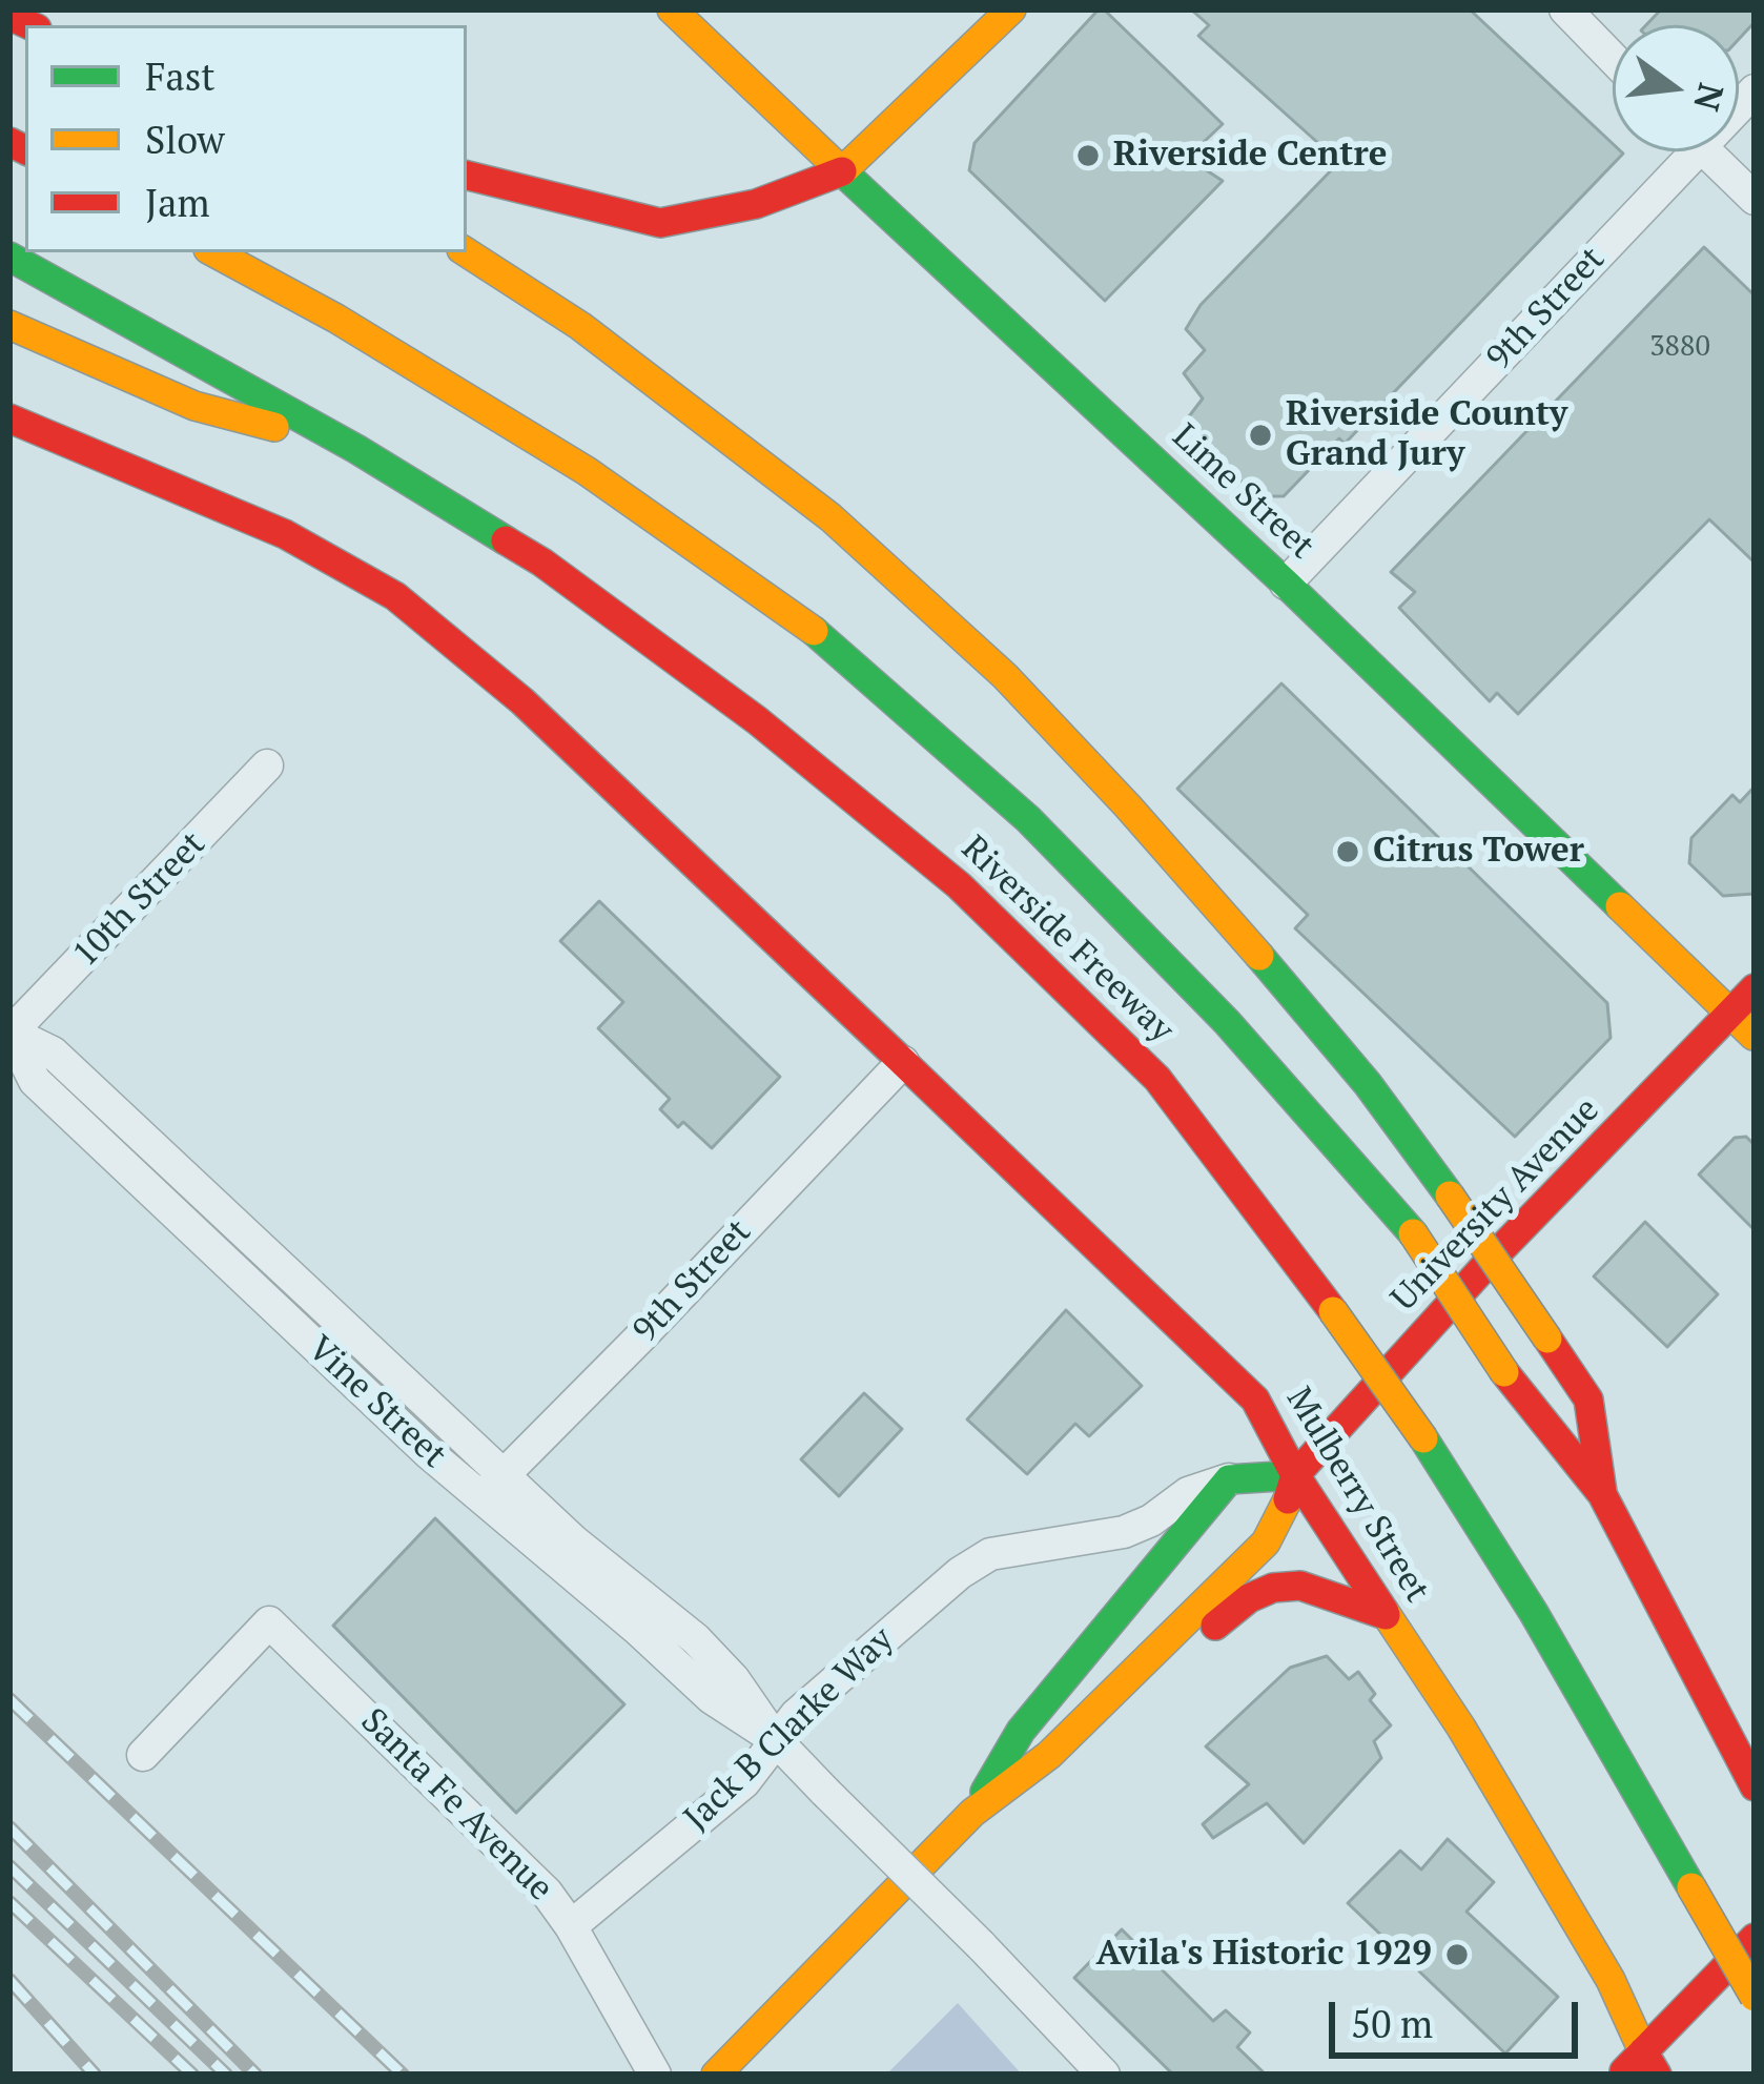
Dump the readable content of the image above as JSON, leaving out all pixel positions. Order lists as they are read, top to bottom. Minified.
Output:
{"streets":{"main road":["Lime Street","Riverside Freeway","University Avenue","Mulberry Street"],"street":["9th Street","10th Street","Vine Street","Jack B Clarke Way","Santa Fe Avenue"]},"crossings":[["9th Street","Lime Street"],["9th Street","Vine Street"],["9th Street","Mulberry Street"],["Lime Street","University Avenue"],["10th Street","Vine Street"],["University Avenue","Mulberry Street"],["University Avenue","Jack B Clarke Way"],["Vine Street","Jack B Clarke Way"],["Jack B Clarke Way","Santa Fe Avenue"]],"places":["Riverside Centre","Riverside County Grand Jury","Citrus Tower","Avila's Historic 1929"],"house_numbers":["3880"],"legend":["Fast","Slow","Jam"],"scale_bar":"50 m","north":"right"}
